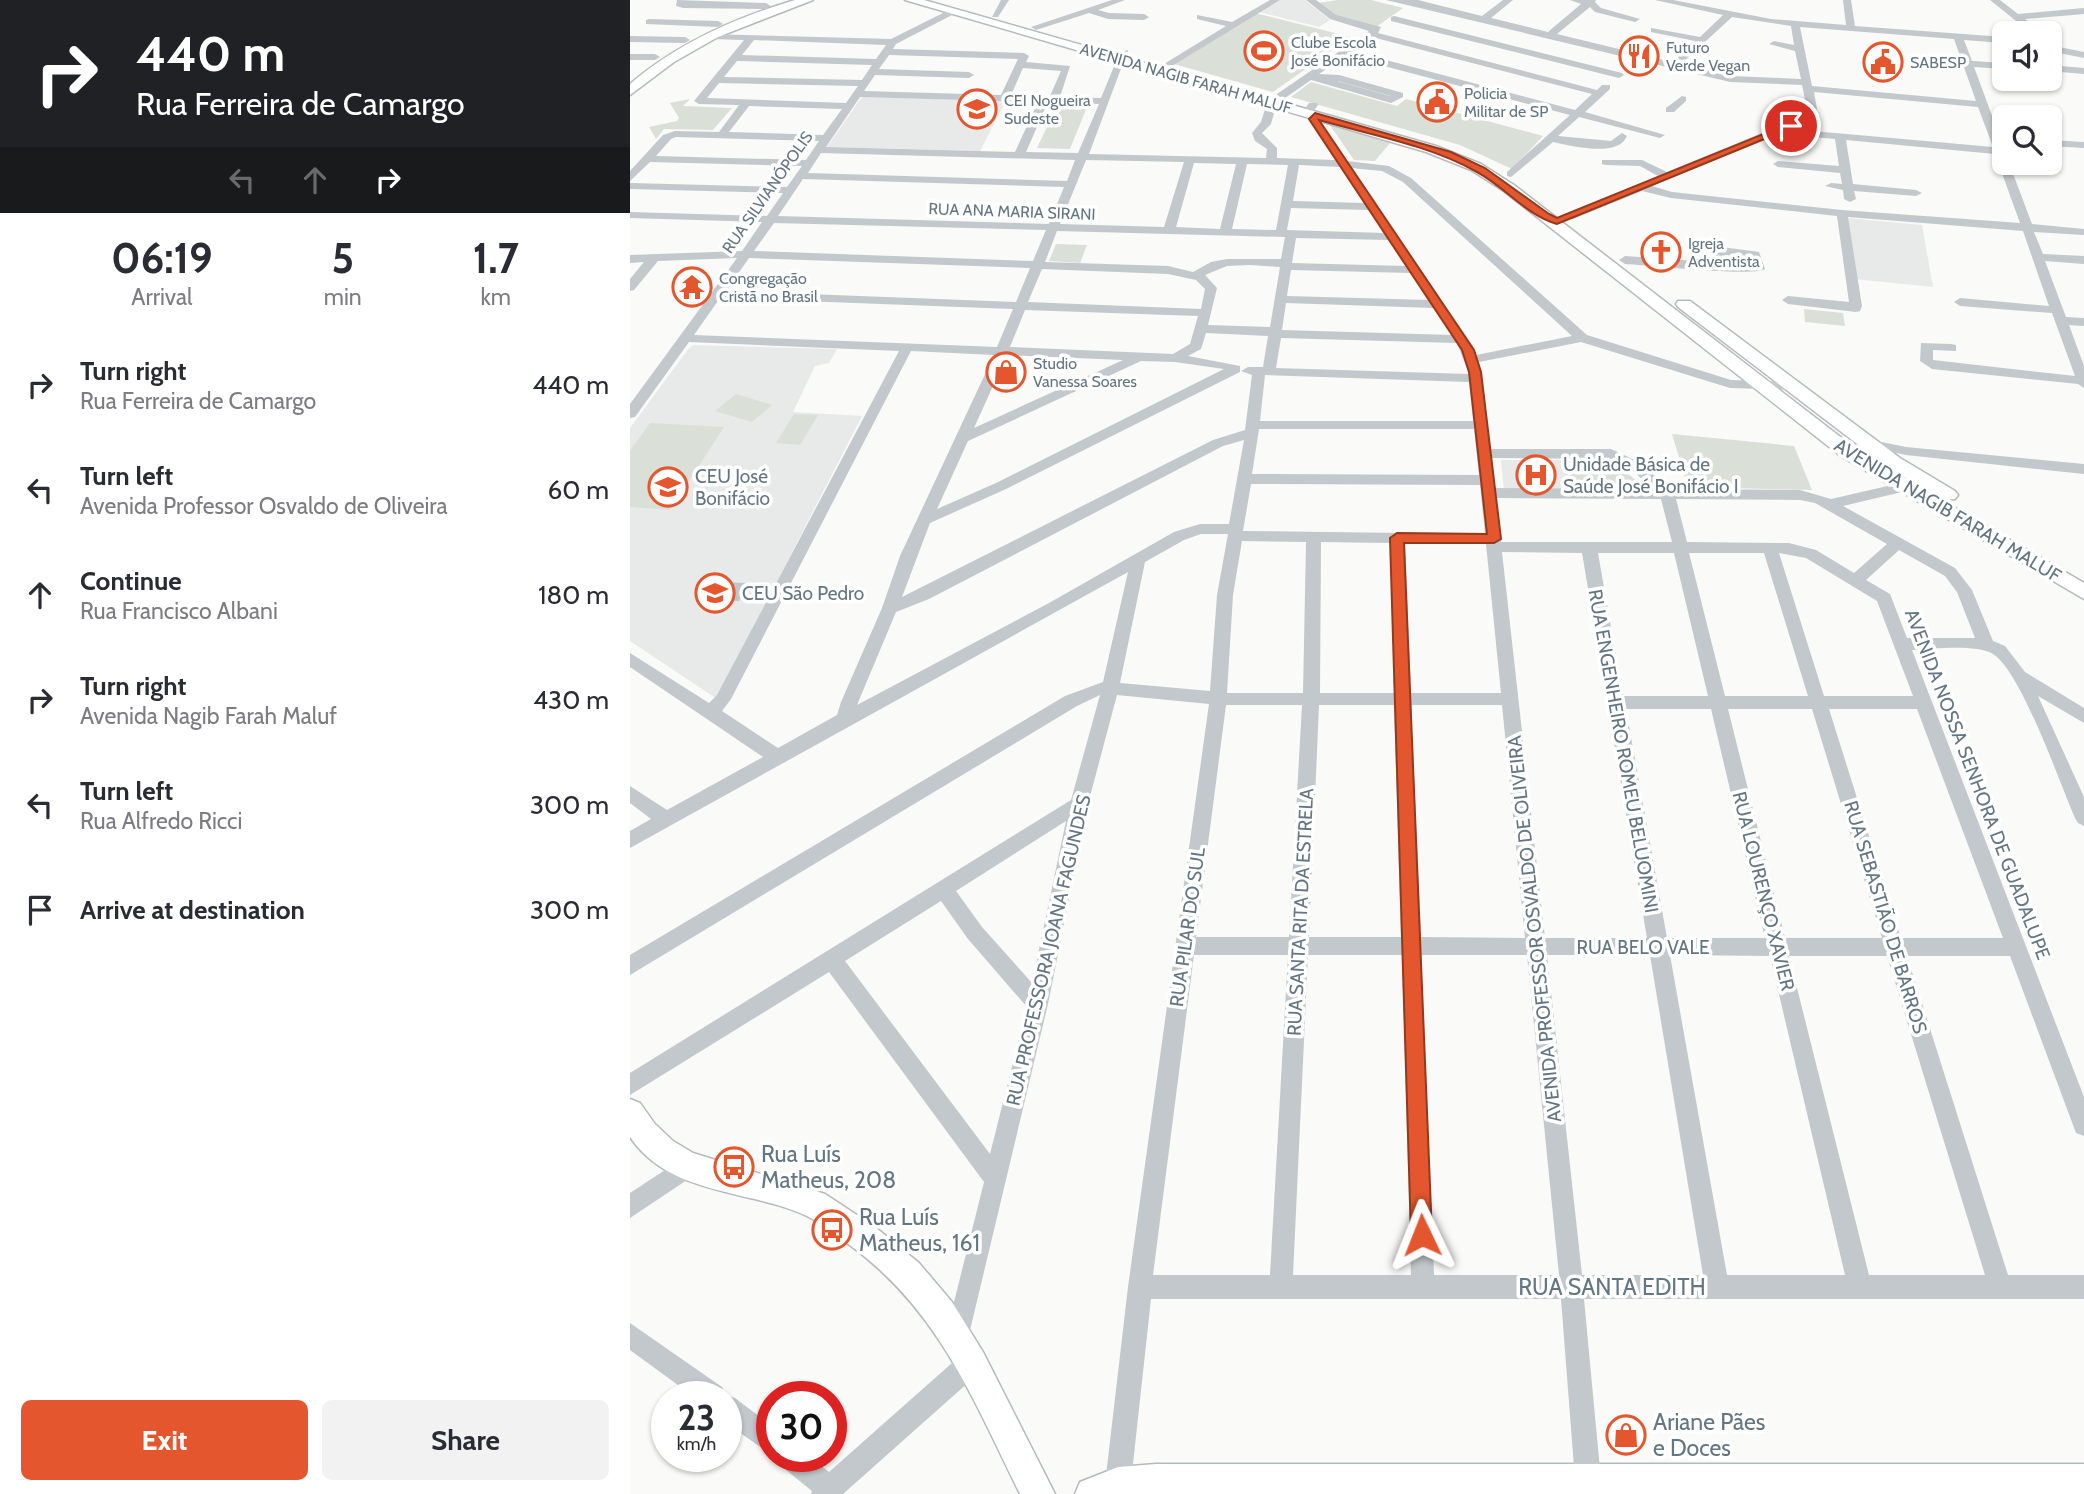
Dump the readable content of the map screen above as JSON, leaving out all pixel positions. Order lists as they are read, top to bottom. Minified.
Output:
{"streets":{"main road":["AVENIDA NAGIB FARAH MALUF"],"street":["RUA SILVIANÓPOLIS","RUA ANA MARIA SIRANI","RUA ENGENHEIRO ROMEU BELUOMINI","AVENIDA NOSSA SENHORA DE GUADALUPE","RUA LOURENÇO XAVIER","RUA SANTA RITA DA ESTRELA","RUA SEBASTIÃO DE BARROS","RUA PILAR DO SUL","AVENIDA PROFESSOR OSVALDO DE OLIVEIRA","RUA BELO VALE","RUA PROFESSORA JOANA FAGUNDES","RUA SANTA EDITH"]},"crossings":[["AVENIDA NAGIB FARAH MALUF","RUA SILVIANÓPOLIS"],["AVENIDA NAGIB FARAH MALUF","AVENIDA PROFESSOR OSVALDO DE OLIVEIRA"],["RUA SILVIANÓPOLIS","RUA ANA MARIA SIRANI"],["RUA ANA MARIA SIRANI","RUA PILAR DO SUL"],["RUA ANA MARIA SIRANI","AVENIDA PROFESSOR OSVALDO DE OLIVEIRA"],["RUA ENGENHEIRO ROMEU BELUOMINI","AVENIDA NOSSA SENHORA DE GUADALUPE"],["RUA ENGENHEIRO ROMEU BELUOMINI","RUA BELO VALE"],["RUA ENGENHEIRO ROMEU BELUOMINI","RUA SANTA EDITH"],["AVENIDA NOSSA SENHORA DE GUADALUPE","RUA LOURENÇO XAVIER"],["AVENIDA NOSSA SENHORA DE GUADALUPE","RUA SANTA RITA DA ESTRELA"],["AVENIDA NOSSA SENHORA DE GUADALUPE","RUA SEBASTIÃO DE BARROS"],["AVENIDA NOSSA SENHORA DE GUADALUPE","RUA PILAR DO SUL"],["AVENIDA NOSSA SENHORA DE GUADALUPE","AVENIDA PROFESSOR OSVALDO DE OLIVEIRA"],["AVENIDA NOSSA SENHORA DE GUADALUPE","RUA BELO VALE"],["AVENIDA NOSSA SENHORA DE GUADALUPE","RUA PROFESSORA JOANA FAGUNDES"],["RUA LOURENÇO XAVIER","RUA BELO VALE"],["RUA LOURENÇO XAVIER","RUA SANTA EDITH"],["RUA SANTA RITA DA ESTRELA","RUA BELO VALE"],["RUA SANTA RITA DA ESTRELA","RUA SANTA EDITH"],["RUA SEBASTIÃO DE BARROS","RUA BELO VALE"],["RUA SEBASTIÃO DE BARROS","RUA SANTA EDITH"],["RUA PILAR DO SUL","RUA BELO VALE"],["RUA PILAR DO SUL","RUA SANTA EDITH"],["AVENIDA PROFESSOR OSVALDO DE OLIVEIRA","RUA BELO VALE"],["AVENIDA PROFESSOR OSVALDO DE OLIVEIRA","RUA SANTA EDITH"]],"places":{"sports":["Clube Escola José Bonifácio"],"restaurant":["Futuro Verde Vegan"],"public building":["SABESP","Policia Militar de SP"],"school or university":["CEI Nogueira Sudeste","CEU José Bonifácio","CEU São Pedro"],"church":["Igreja Adventista"],"temple":["Congregação Cristã no Brasil"],"shop":["Studio Vanessa Soares","Ariane Pães e Doces"],"hospital":["Unidade Básica de Saúde José Bonifácio I"],"bus stop":["Rua Luís Matheus, 208","Rua Luís Matheus, 161"]},"page":{"turn":["440 m","Rua Ferreira de Camargo"],"eta":["06:19","Arrival","5","min","1.7","km"],"list":[{"name":"Turn right","note":"Rua Ferreira de Camargo","value":"440 m"},{"name":"Turn left","note":"Avenida Professor Osvaldo de Oliveira","value":"60 m"},{"name":"Continue","note":"Rua Francisco Albani","value":"180 m"},{"name":"Turn right","note":"Avenida Nagib Farah Maluf","value":"430 m"},{"name":"Turn left","note":"Rua Alfredo Ricci","value":"300 m"},{"name":"Arrive at destination","value":"300 m"}],"speed":"23 km/h","limit":"30","buttons":["Exit","Share"]}}
